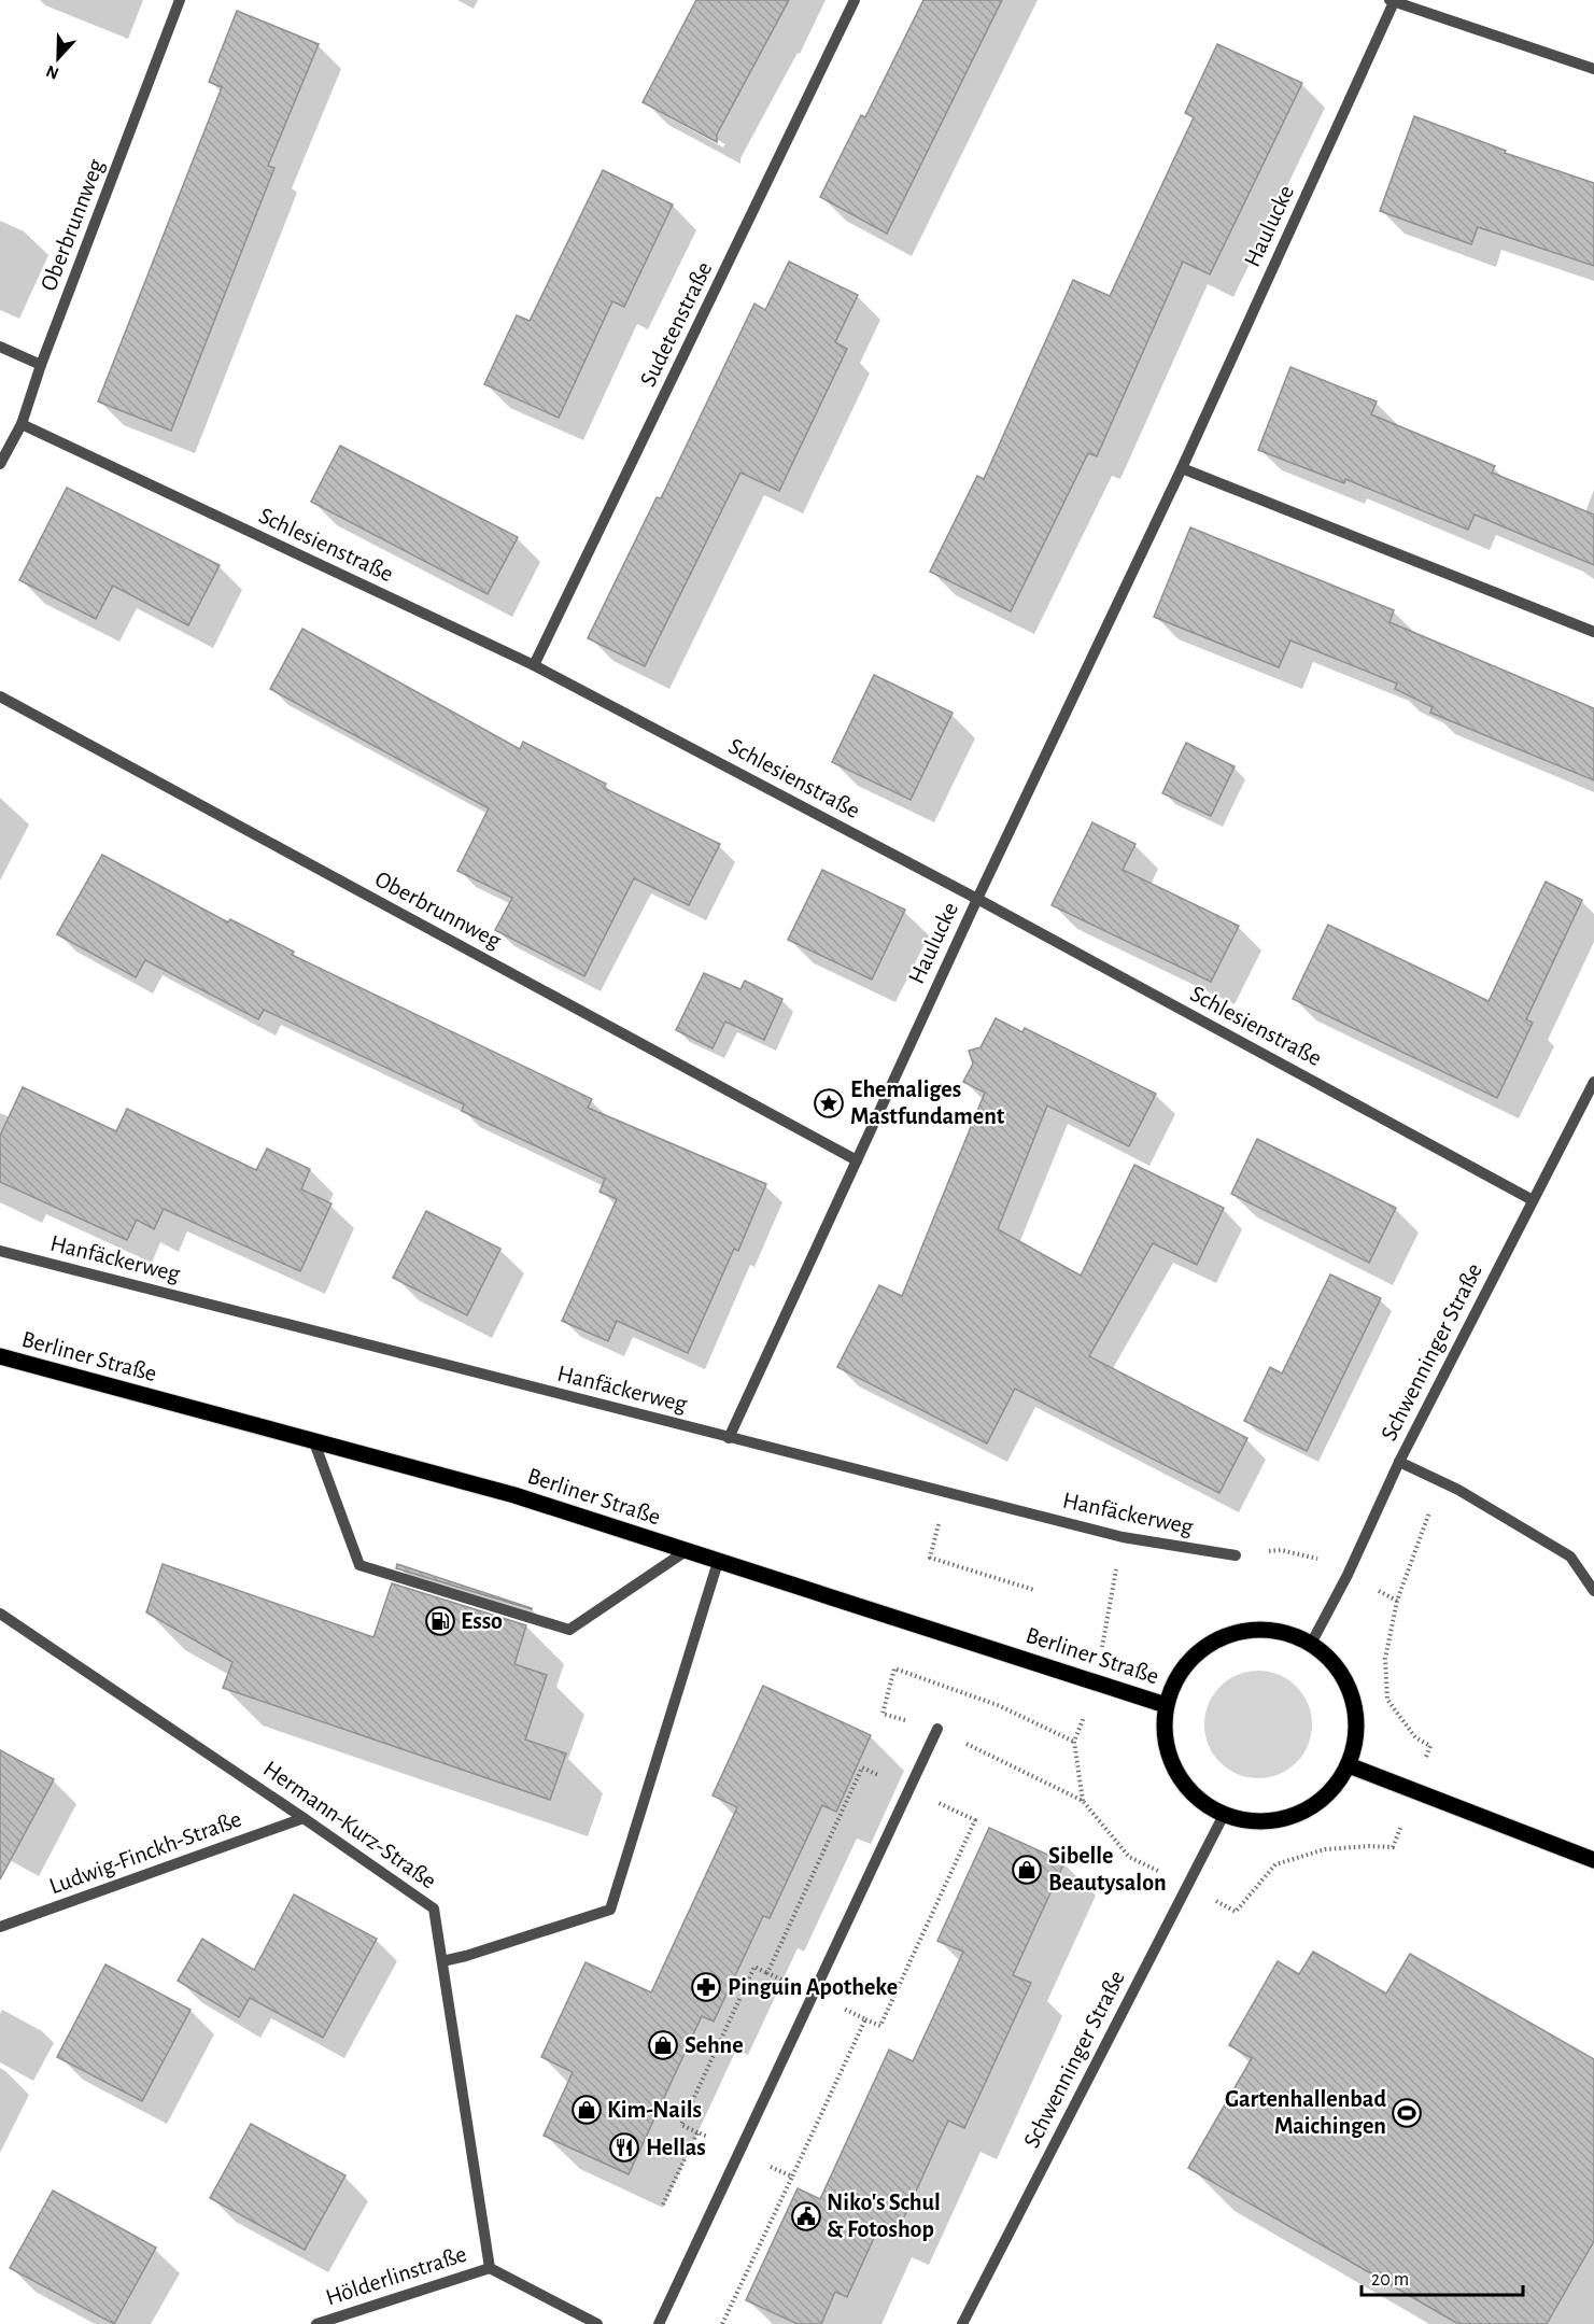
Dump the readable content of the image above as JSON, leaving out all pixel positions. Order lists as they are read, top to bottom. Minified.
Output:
{"streets":{"main road":["Berliner Straße"],"street":["Oberbrunnweg","Haulucke","Sudetenstraße","Schlesienstraße","Hanfäckerweg","Schwenninger Straße","Hermann-Kurz-Straße","Ludwig-Finckh-Straße","Hölderlinstraße"]},"crossings":[["Oberbrunnweg","Haulucke"],["Oberbrunnweg","Schlesienstraße"],["Haulucke","Schlesienstraße"],["Haulucke","Hanfäckerweg"],["Sudetenstraße","Schlesienstraße"],["Schlesienstraße","Schwenninger Straße"],["Schwenninger Straße","Berliner Straße"],["Hermann-Kurz-Straße","Ludwig-Finckh-Straße"],["Hermann-Kurz-Straße","Hölderlinstraße"]],"places":{"place":["Ehemaliges Mastfundament"],"fuel station":["Esso"],"shop":["Sibelle Beautysalon","Sehne","Kim-Nails"],"pharmacy":["Pinguin Apotheke"],"sports":["Gartenhallenbad Maichingen"],"restaurant":["Hellas"],"public building":["Niko's Schul & Fotoshop"]},"scale_bar":"20 m","north":"bottom"}
